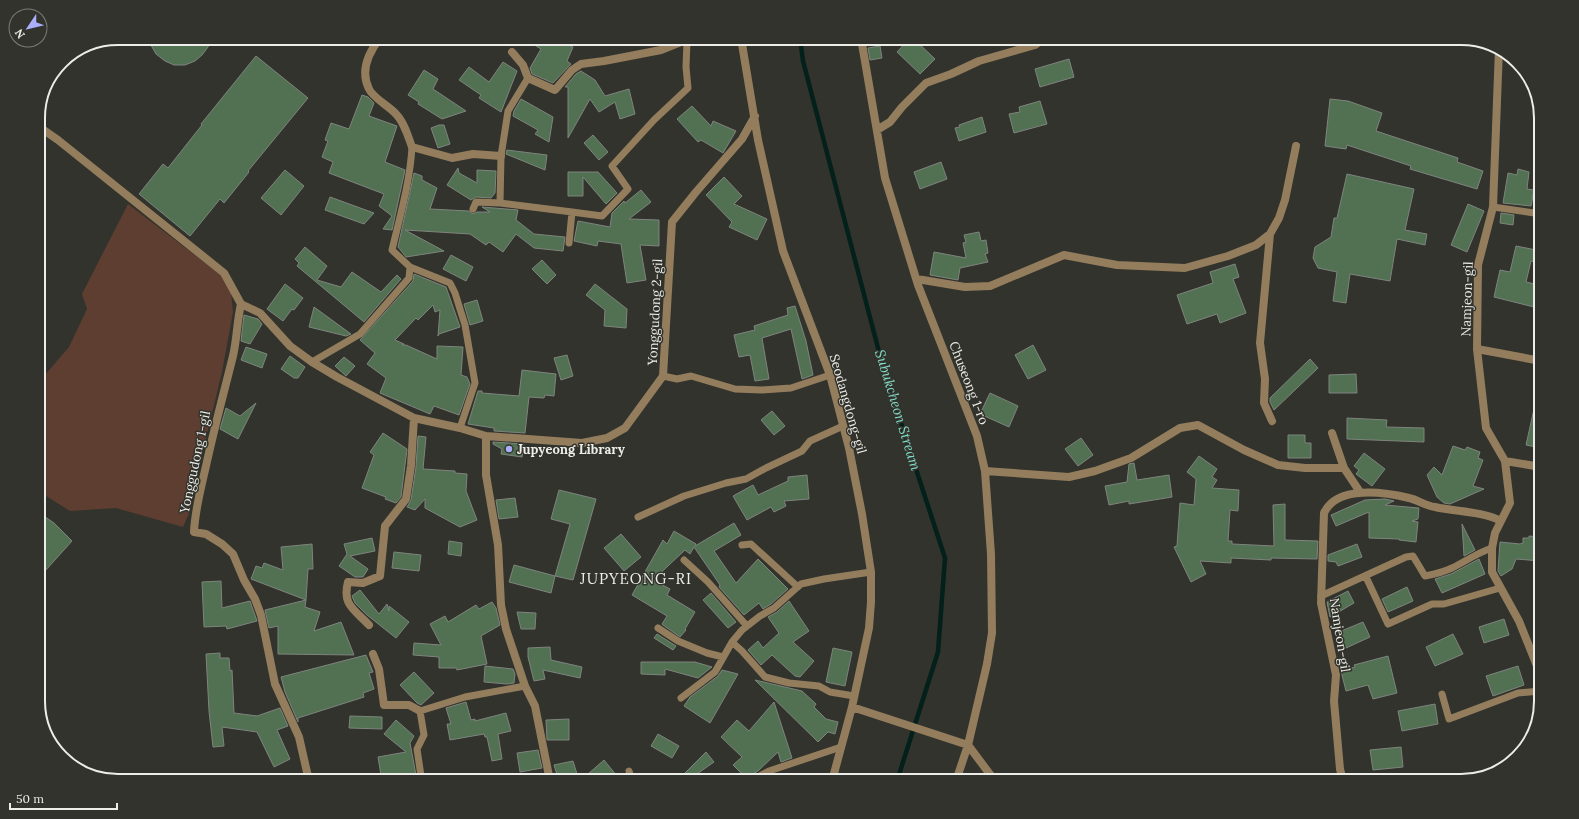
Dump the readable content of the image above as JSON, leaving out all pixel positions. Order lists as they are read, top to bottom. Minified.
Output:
{"streets":{"street":["Namjeon-gil","Yonggudong 2-gil","Chuseong 1-ro","Seodangdong-gil","Yonggudong 1-gil"]},"crossings":[["Yonggudong 2-gil","Seodangdong-gil"],["Yonggudong 2-gil","Yonggudong 1-gil"]],"districts":["JUPYEONG-RI"],"water":["Subukcheon Stream"],"places":["Jupyeong Library"],"scale_bar":"50 m","north":"bottom left"}
